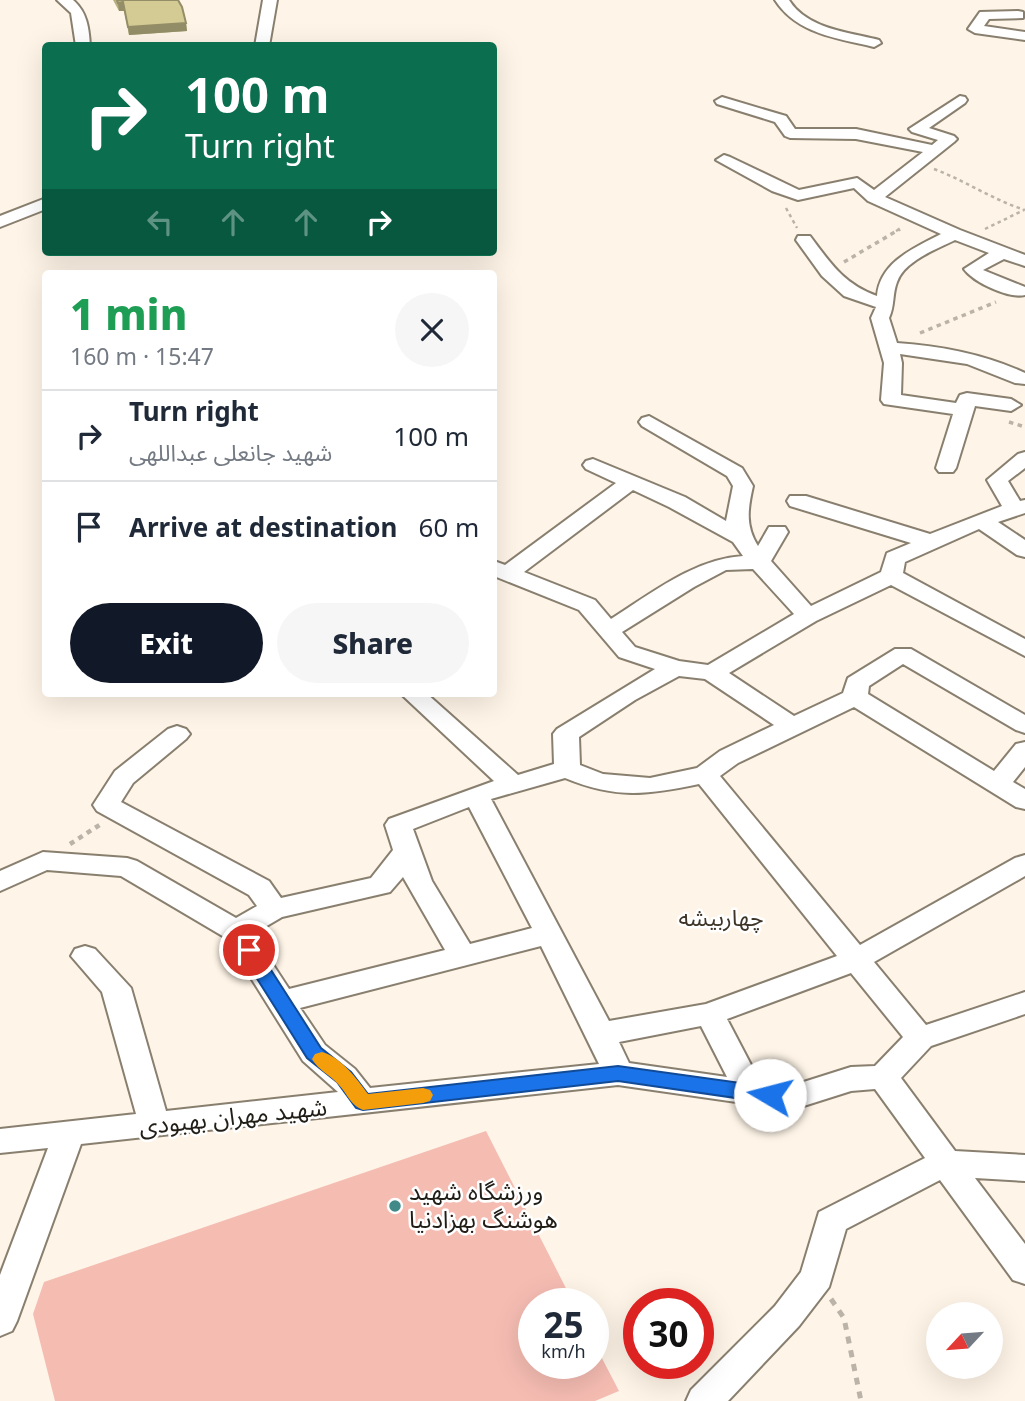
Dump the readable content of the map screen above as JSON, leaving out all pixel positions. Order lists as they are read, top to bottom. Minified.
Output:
{"streets":{"street":["شهید مهران بهبودی"]},"districts":["چهاربیشه"],"places":["ورزشگاه شهید هوشنگ بهزادنیا"],"north":"bottom left","page":{"turn":["100 m","Turn right"],"heading":["1 min","160 m · 15:47"],"list":[{"name":"Turn right","note":"شهید جانعلی عبداللهی","value":"100 m"},{"name":"Arrive at destination","value":"60 m"}],"buttons":["Exit","Share"],"speed":"25 km/h","limit":"30"}}
